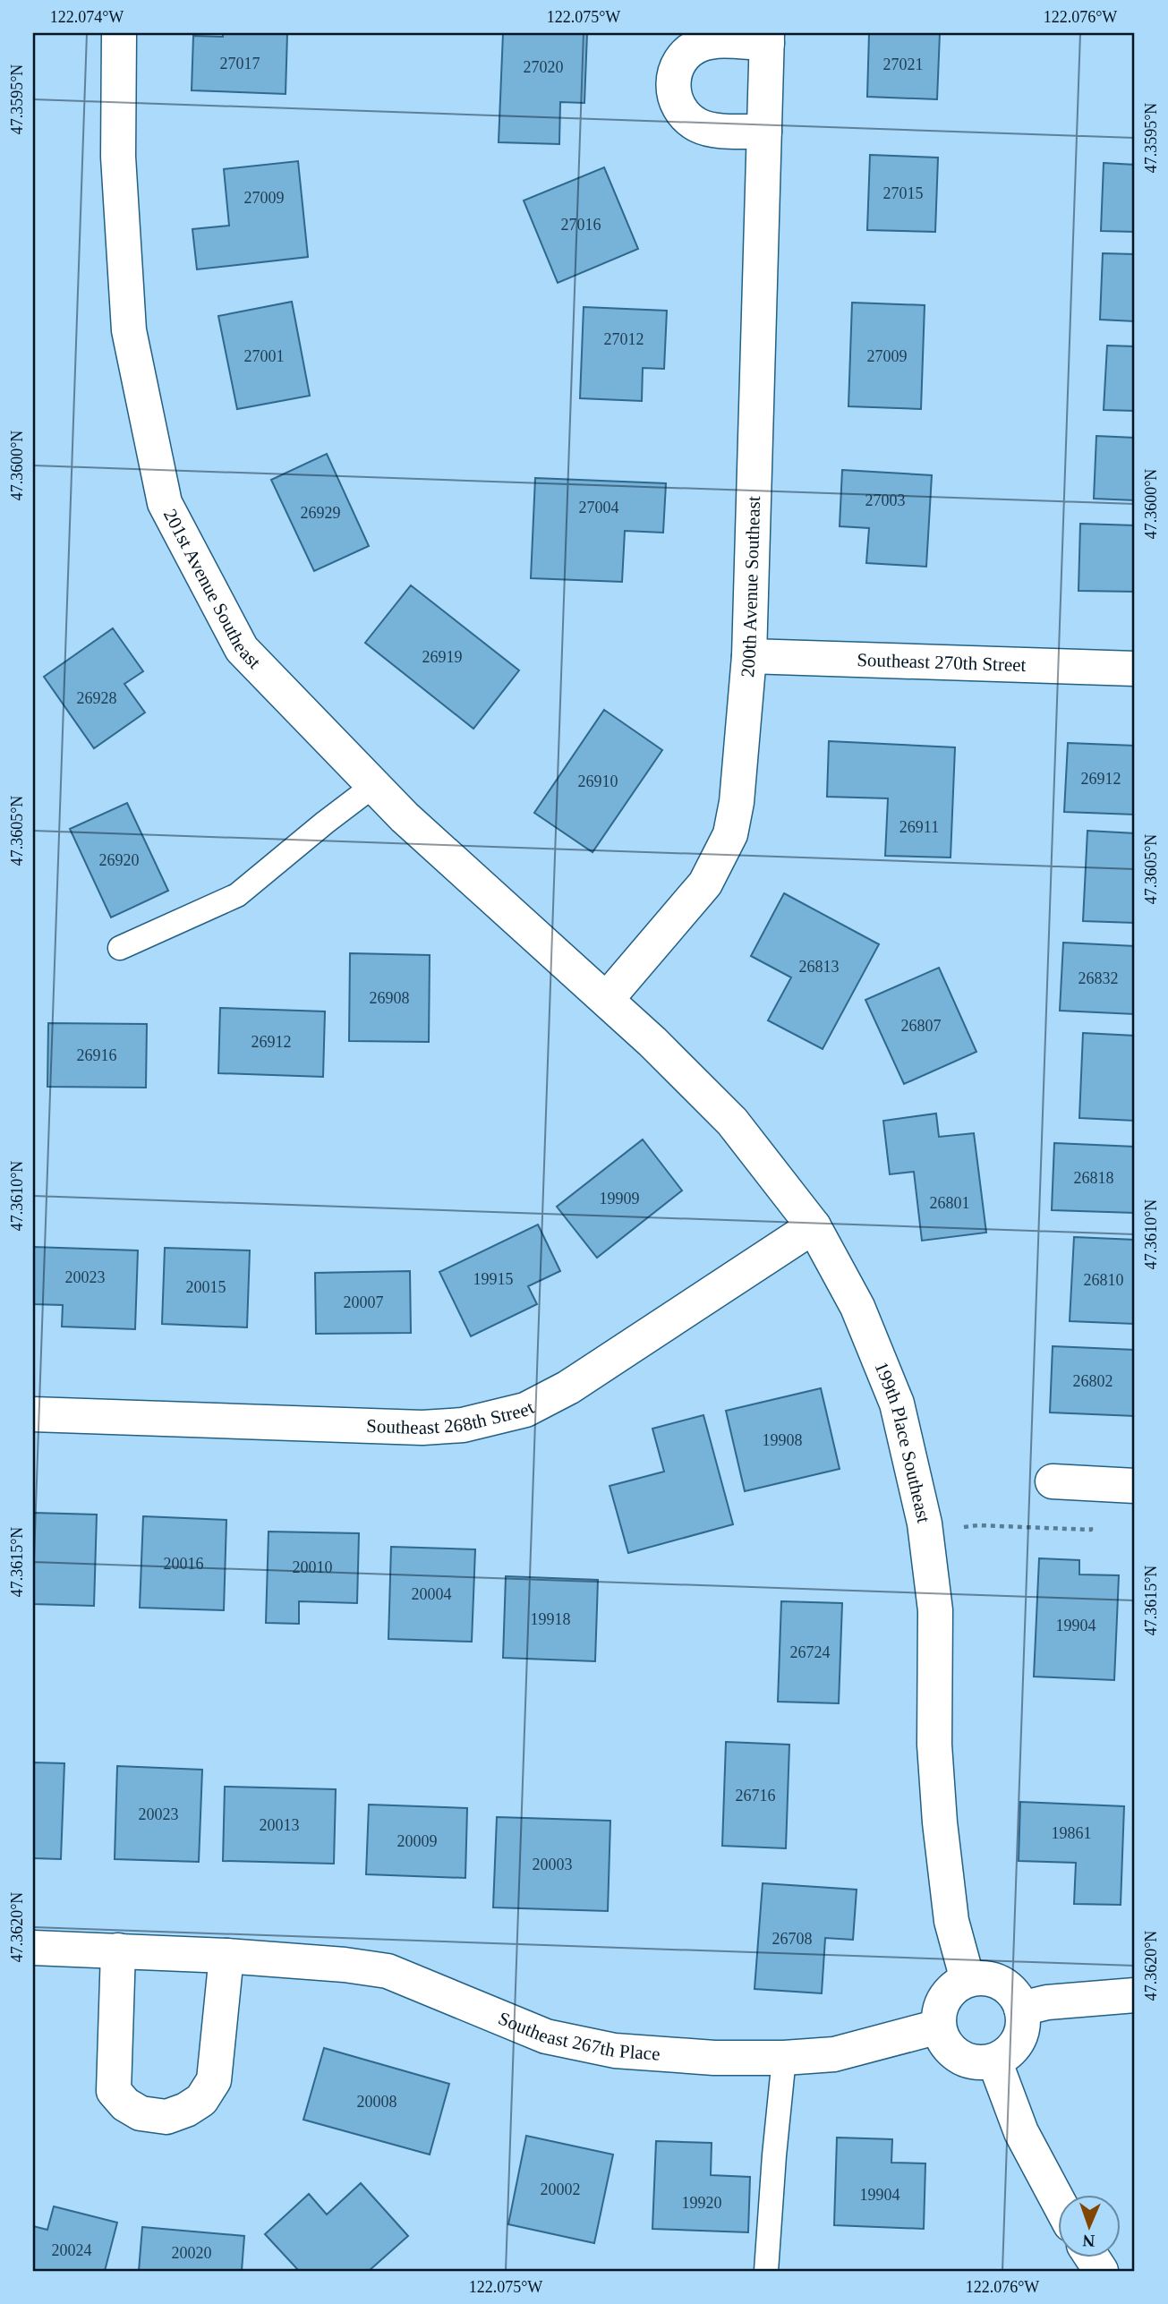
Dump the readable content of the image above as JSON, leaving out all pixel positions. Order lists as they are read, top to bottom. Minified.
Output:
{"streets":{"street":["201st Avenue Southeast","200th Avenue Southeast","Southeast 270th Street","Southeast 268th Street","199th Place Southeast","Southeast 267th Place"]},"crossings":[["201st Avenue Southeast","200th Avenue Southeast"],["201st Avenue Southeast","199th Place Southeast"],["200th Avenue Southeast","Southeast 270th Street"],["200th Avenue Southeast","199th Place Southeast"],["Southeast 268th Street","199th Place Southeast"],["199th Place Southeast","Southeast 267th Place"]],"house_numbers":["27017","27021","27020","27015","27009","27016","27012","27001","27009","27003","27004","26929","26919","26928","26912","26910","26911","26920","26813","26832","26908","26807","26912","26916","26818","19909","26801","20023","19915","26810","20015","20007","26802","19908","20016","20010","20004","19918","19904","26724","26716","20023","20013","19861","20009","20003","26708","20008","20002","19904","19920","20024","20020"],"north":"bottom","coordinates":["122.074°W","122.075°W","122.076°W","47.3595°N","47.3600°N","47.3605°N","47.3610°N","47.3615°N","47.3620°N"]}
